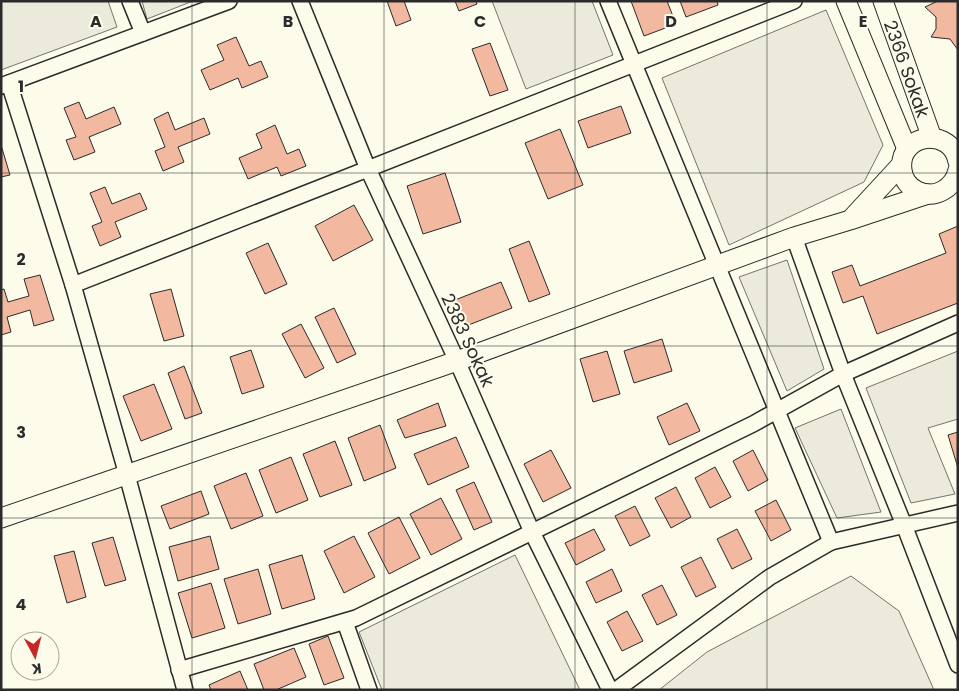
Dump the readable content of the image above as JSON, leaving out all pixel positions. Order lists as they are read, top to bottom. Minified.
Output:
{"streets":{"street":["2366 Sokak","2383 Sokak"]},"north":"bottom","grid":{"columns":["A","B","C","D","E"],"rows":["1","2","3","4"]}}
